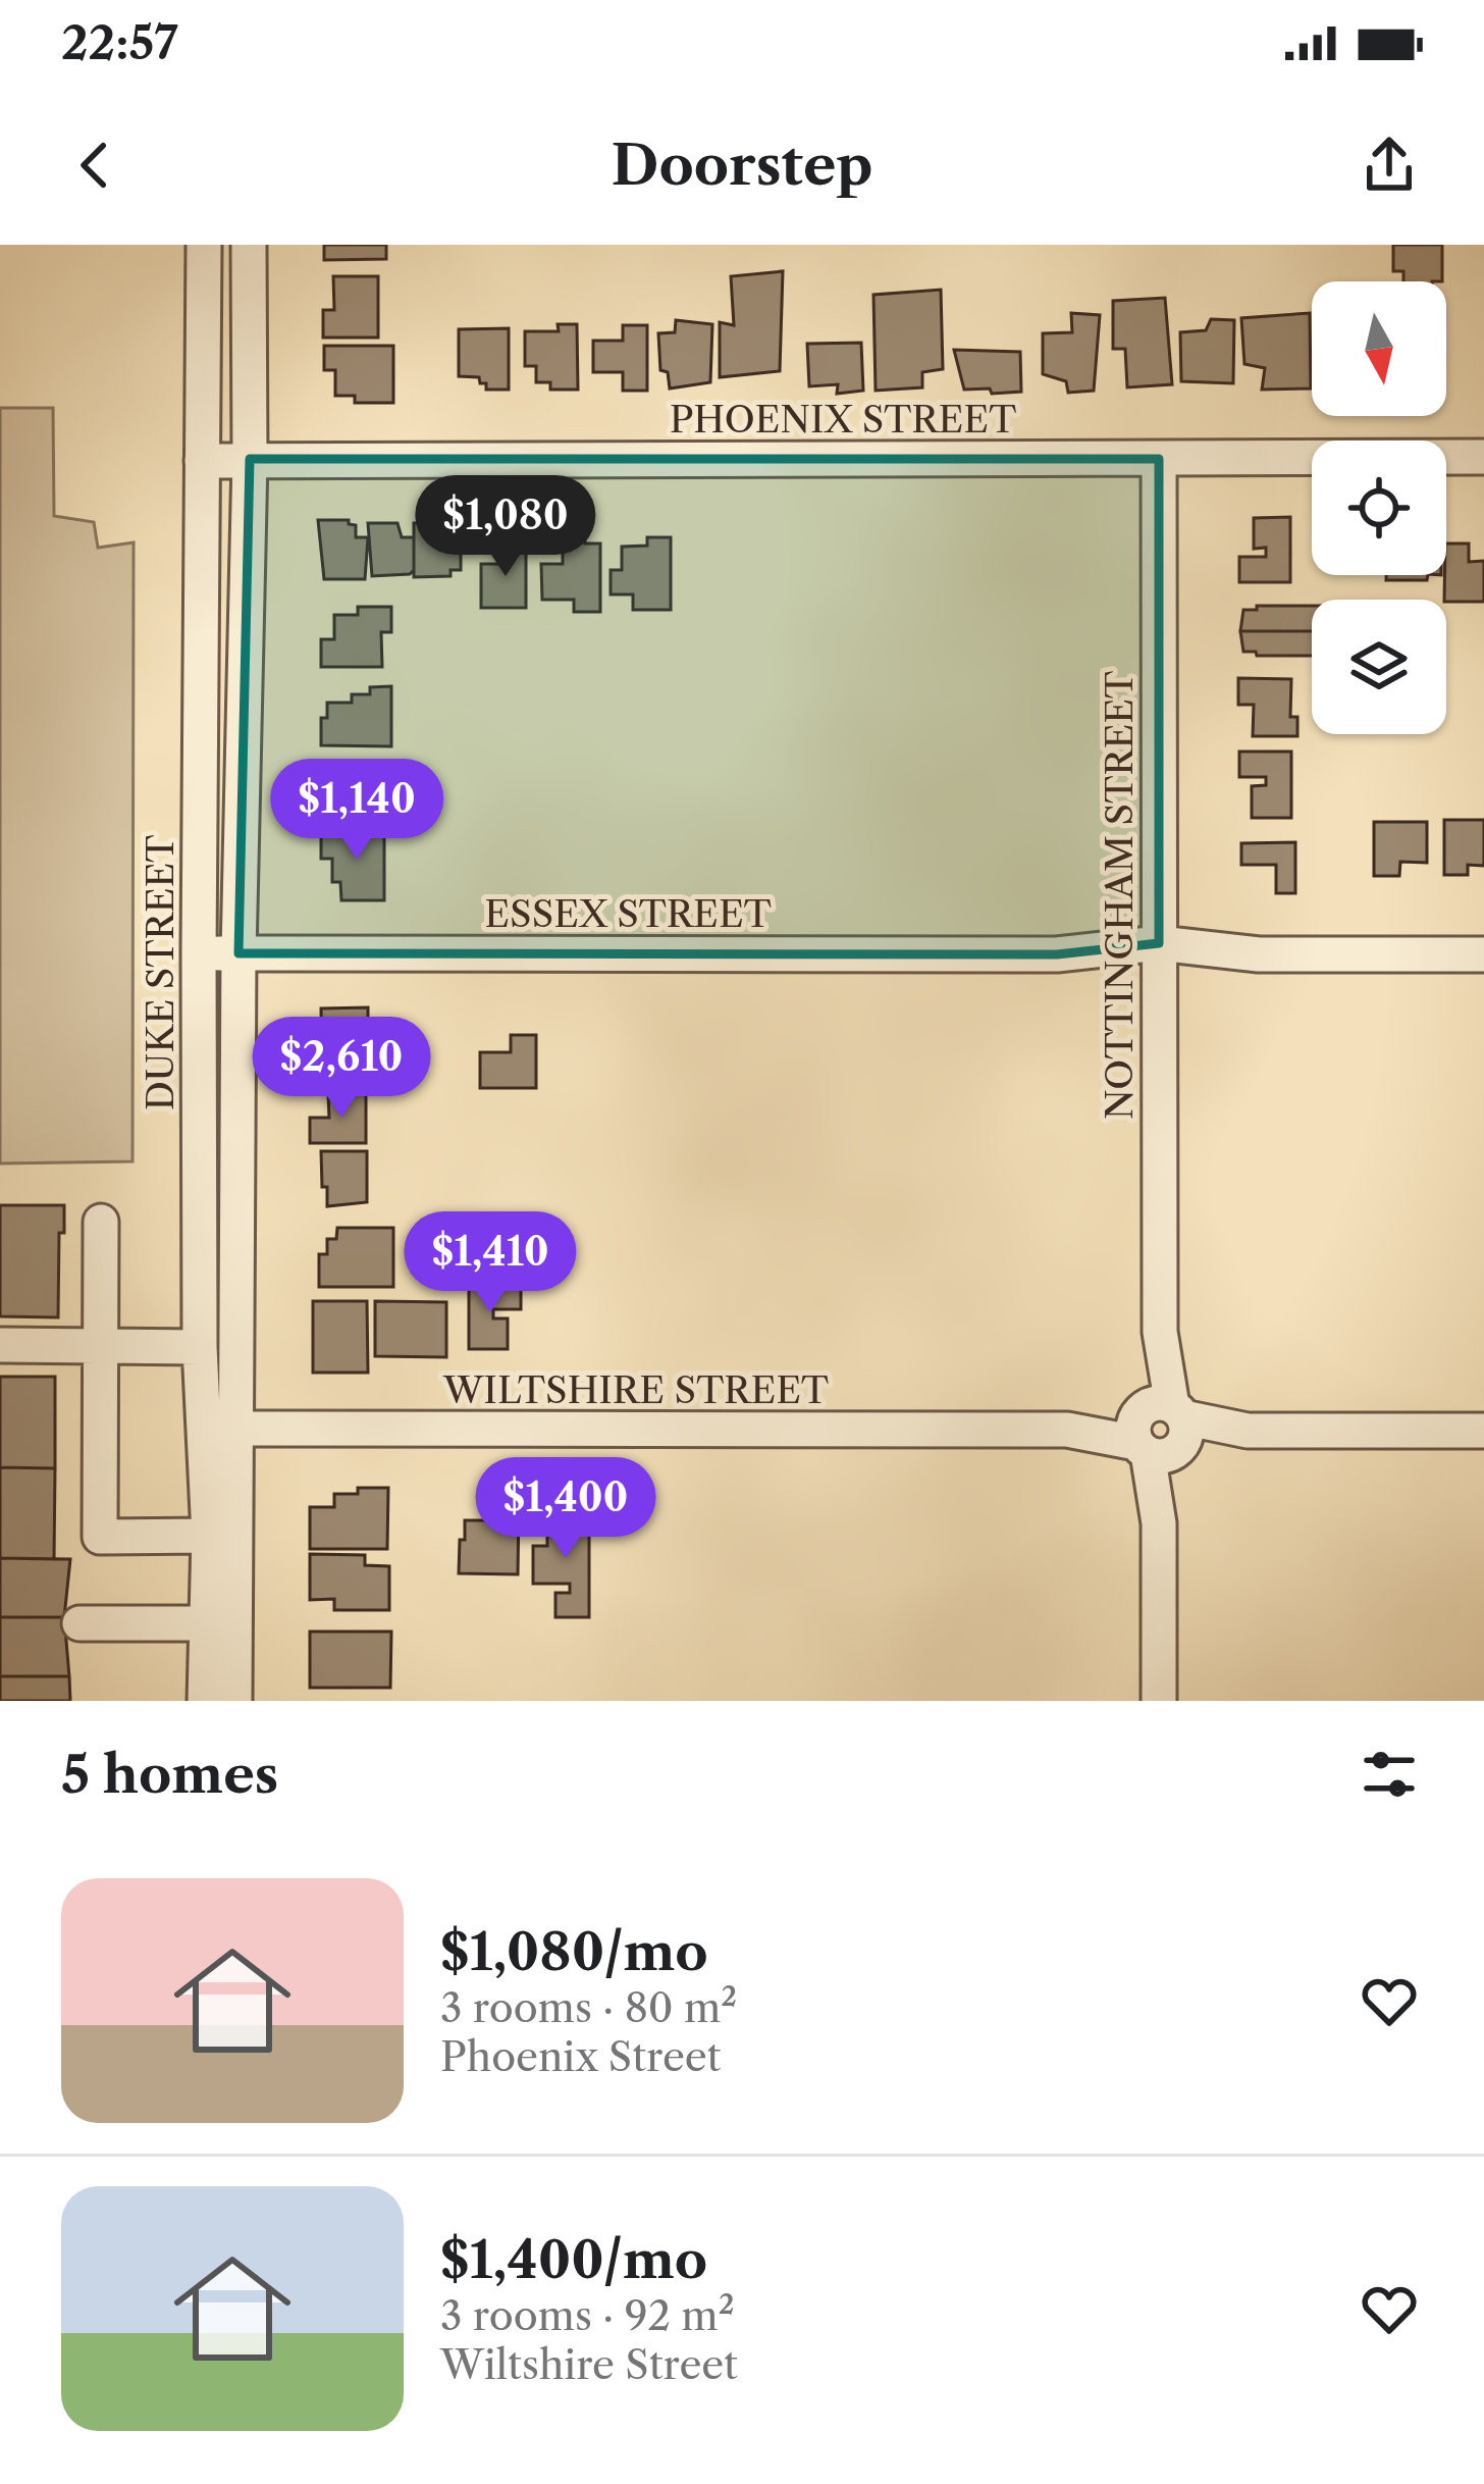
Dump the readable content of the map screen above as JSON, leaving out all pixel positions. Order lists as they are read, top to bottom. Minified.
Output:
{"streets":{"street":["PHOENIX STREET","NOTTINGHAM STREET","ESSEX STREET","DUKE STREET","WILTSHIRE STREET"]},"crossings":[["PHOENIX STREET","NOTTINGHAM STREET"],["PHOENIX STREET","DUKE STREET"],["NOTTINGHAM STREET","ESSEX STREET"],["NOTTINGHAM STREET","WILTSHIRE STREET"],["ESSEX STREET","DUKE STREET"],["DUKE STREET","WILTSHIRE STREET"]],"north":"bottom","page":{"status":"22:57","header":"Doorstep","price":["$1,080","$1,140","$2,610","$1,410","$1,400"],"heading":"5 homes","list":[{"name":"$1,080/mo","note":"3 rooms · 80 m² · Phoenix Street"},{"name":"$1,400/mo","note":"3 rooms · 92 m² · Wiltshire Street"}]}}
